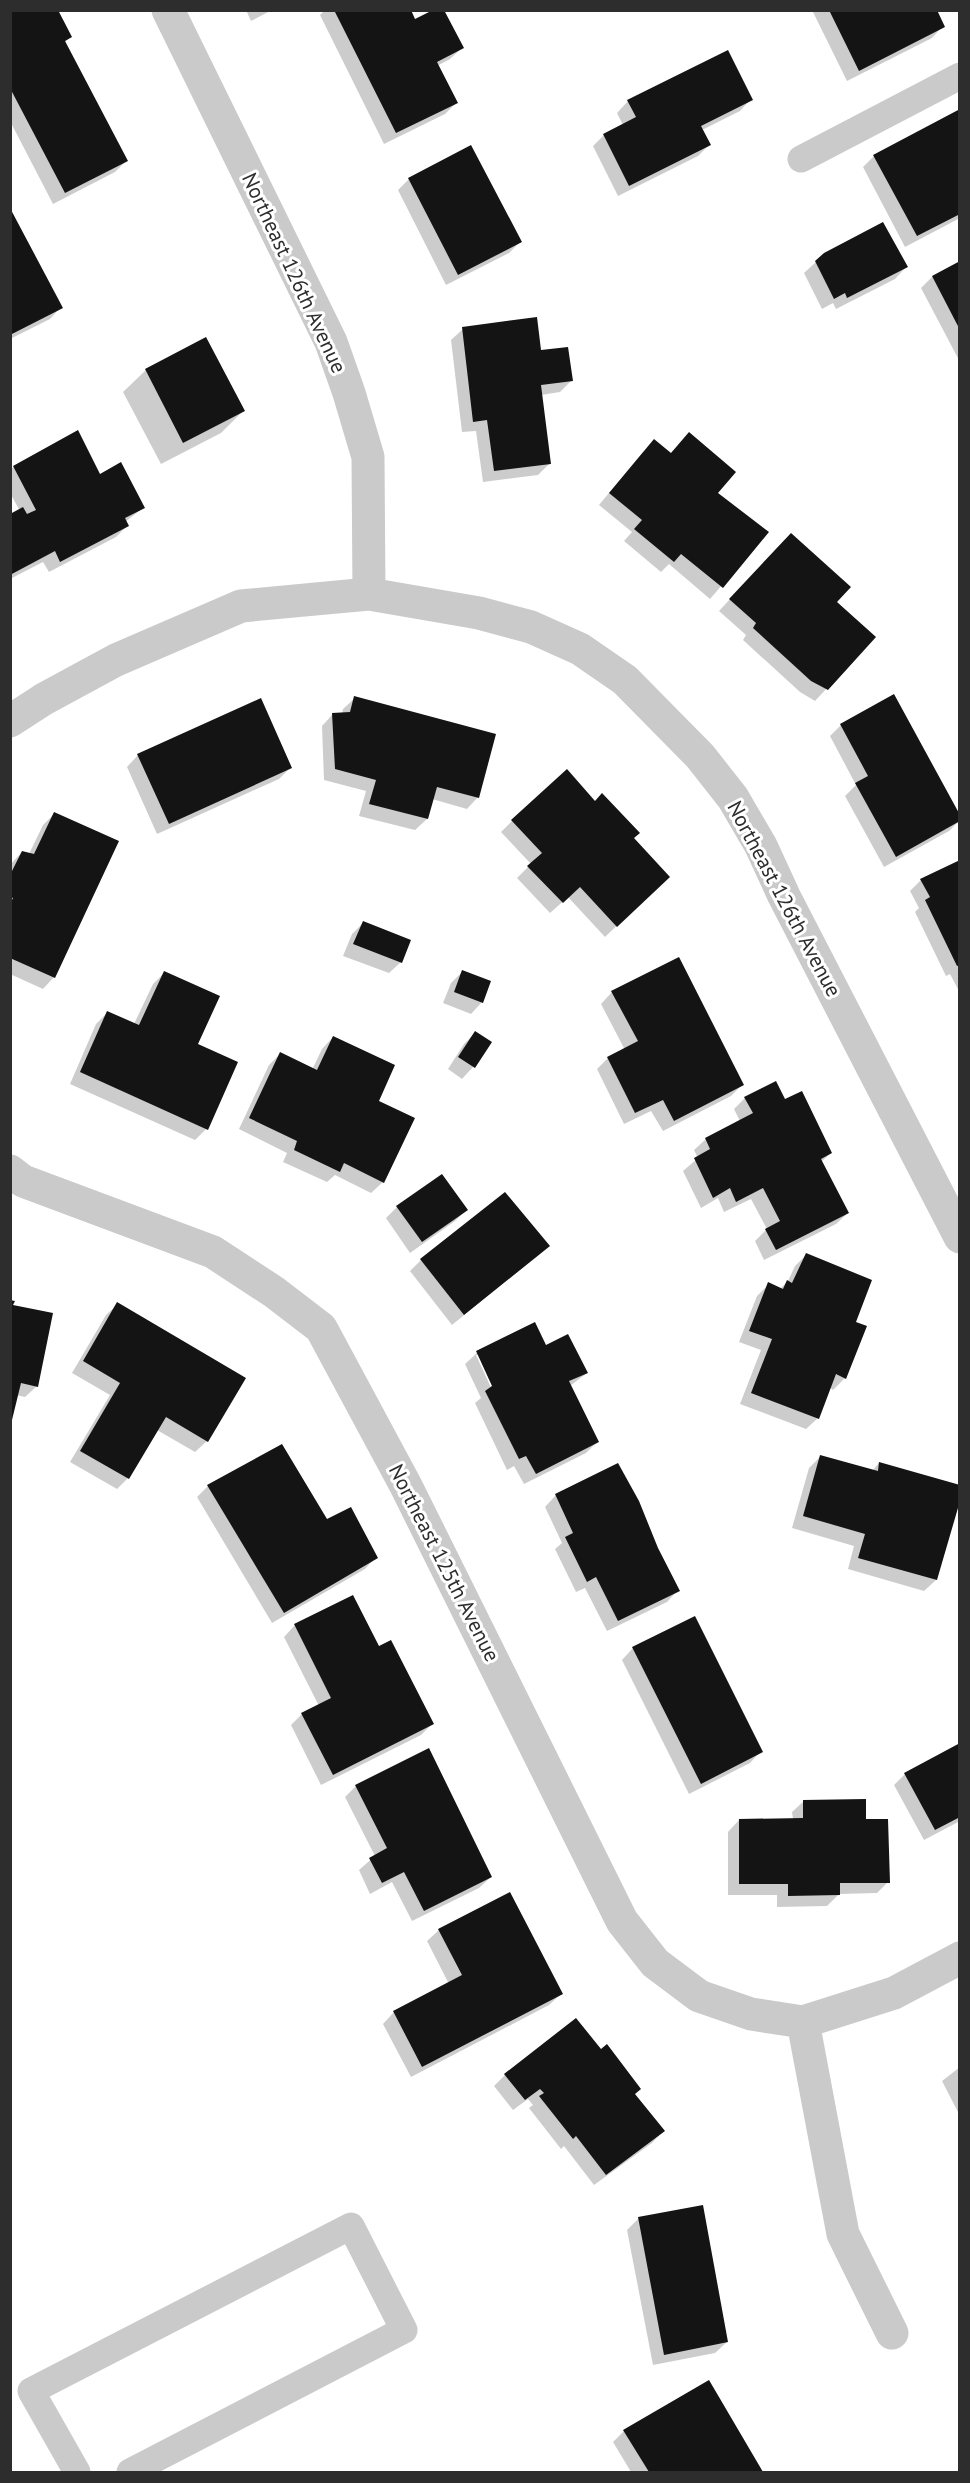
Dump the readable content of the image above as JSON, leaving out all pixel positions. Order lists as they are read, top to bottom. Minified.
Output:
{"streets":{"street":["Northeast 126th Avenue","Northeast 125th Avenue"]}}
